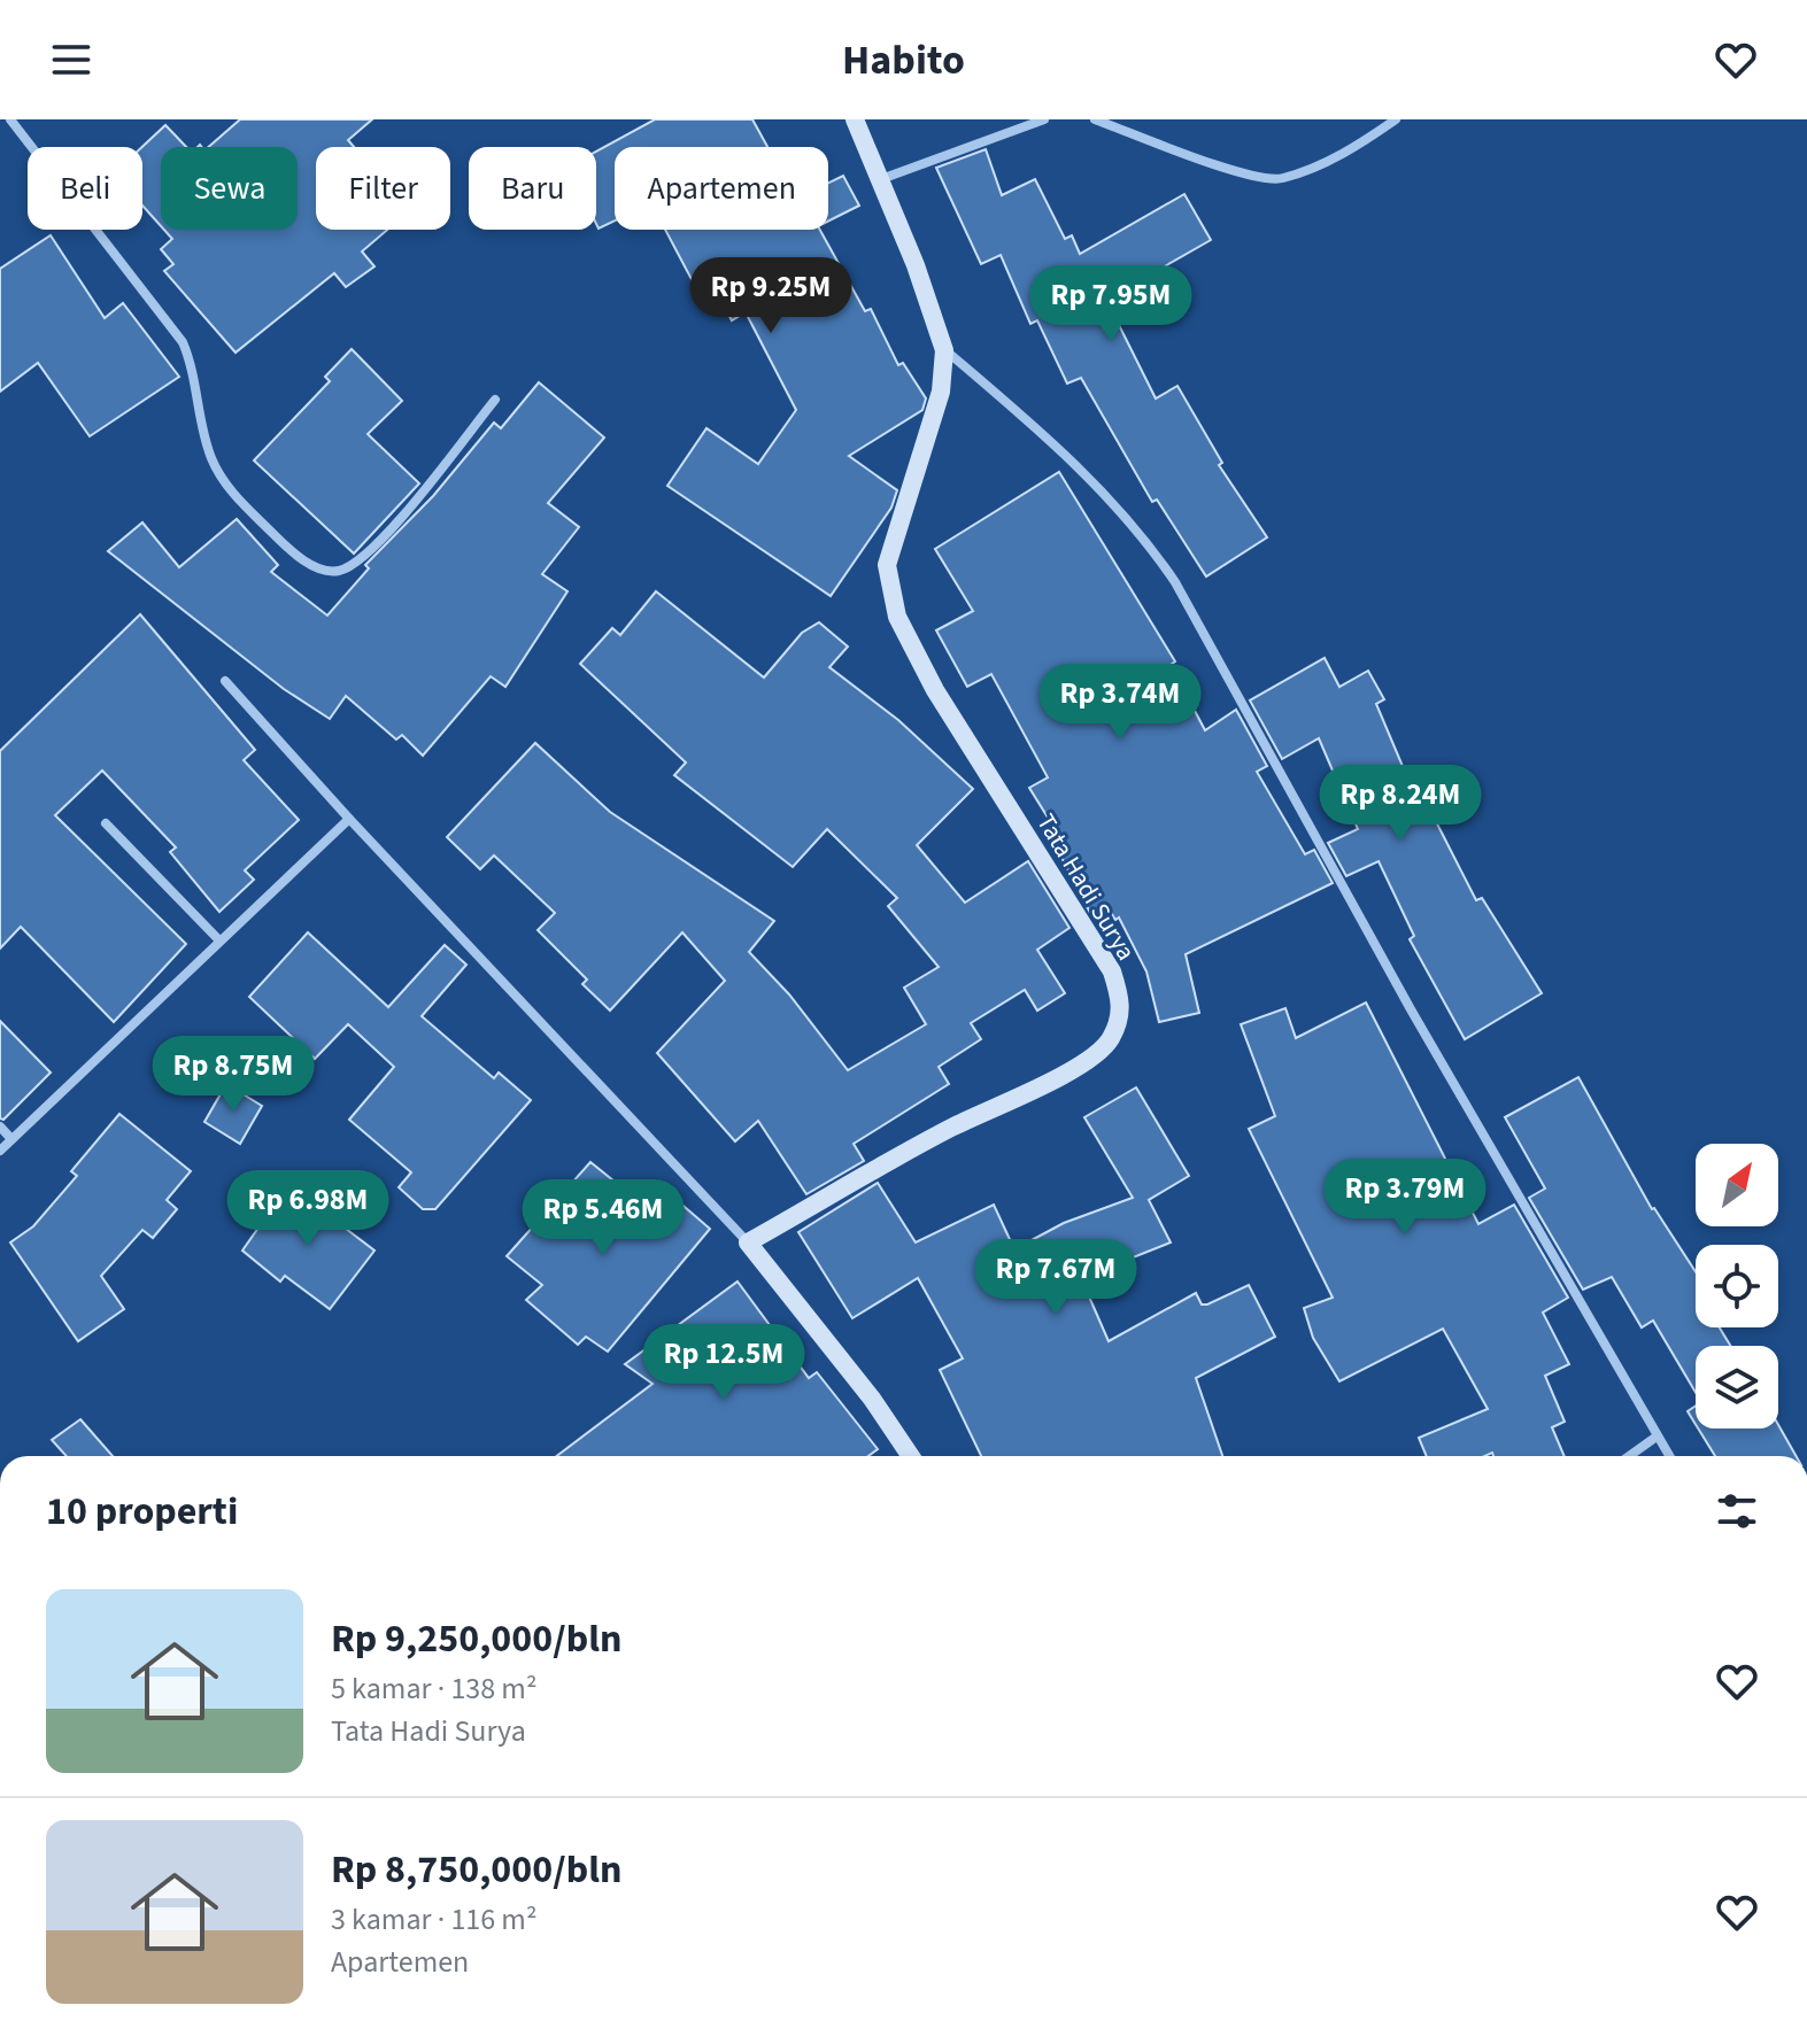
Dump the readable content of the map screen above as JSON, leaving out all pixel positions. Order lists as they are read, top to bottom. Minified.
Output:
{"streets":{"street":["Tata Hadi Surya"]},"north":"top right","page":{"header":"Habito","chip":["Beli","Sewa","Filter","Baru","Apartemen"],"price":["Rp 9.25M","Rp 7.95M","Rp 3.74M","Rp 8.24M","Rp 8.75M","Rp 3.79M","Rp 6.98M","Rp 5.46M","Rp 7.67M","Rp 12.5M"],"heading":"10 properti","list":[{"name":"Rp 9,250,000/bln","note":"5 kamar · 138 m² · Tata Hadi Surya"},{"name":"Rp 8,750,000/bln","note":"3 kamar · 116 m² · Apartemen"}]}}
